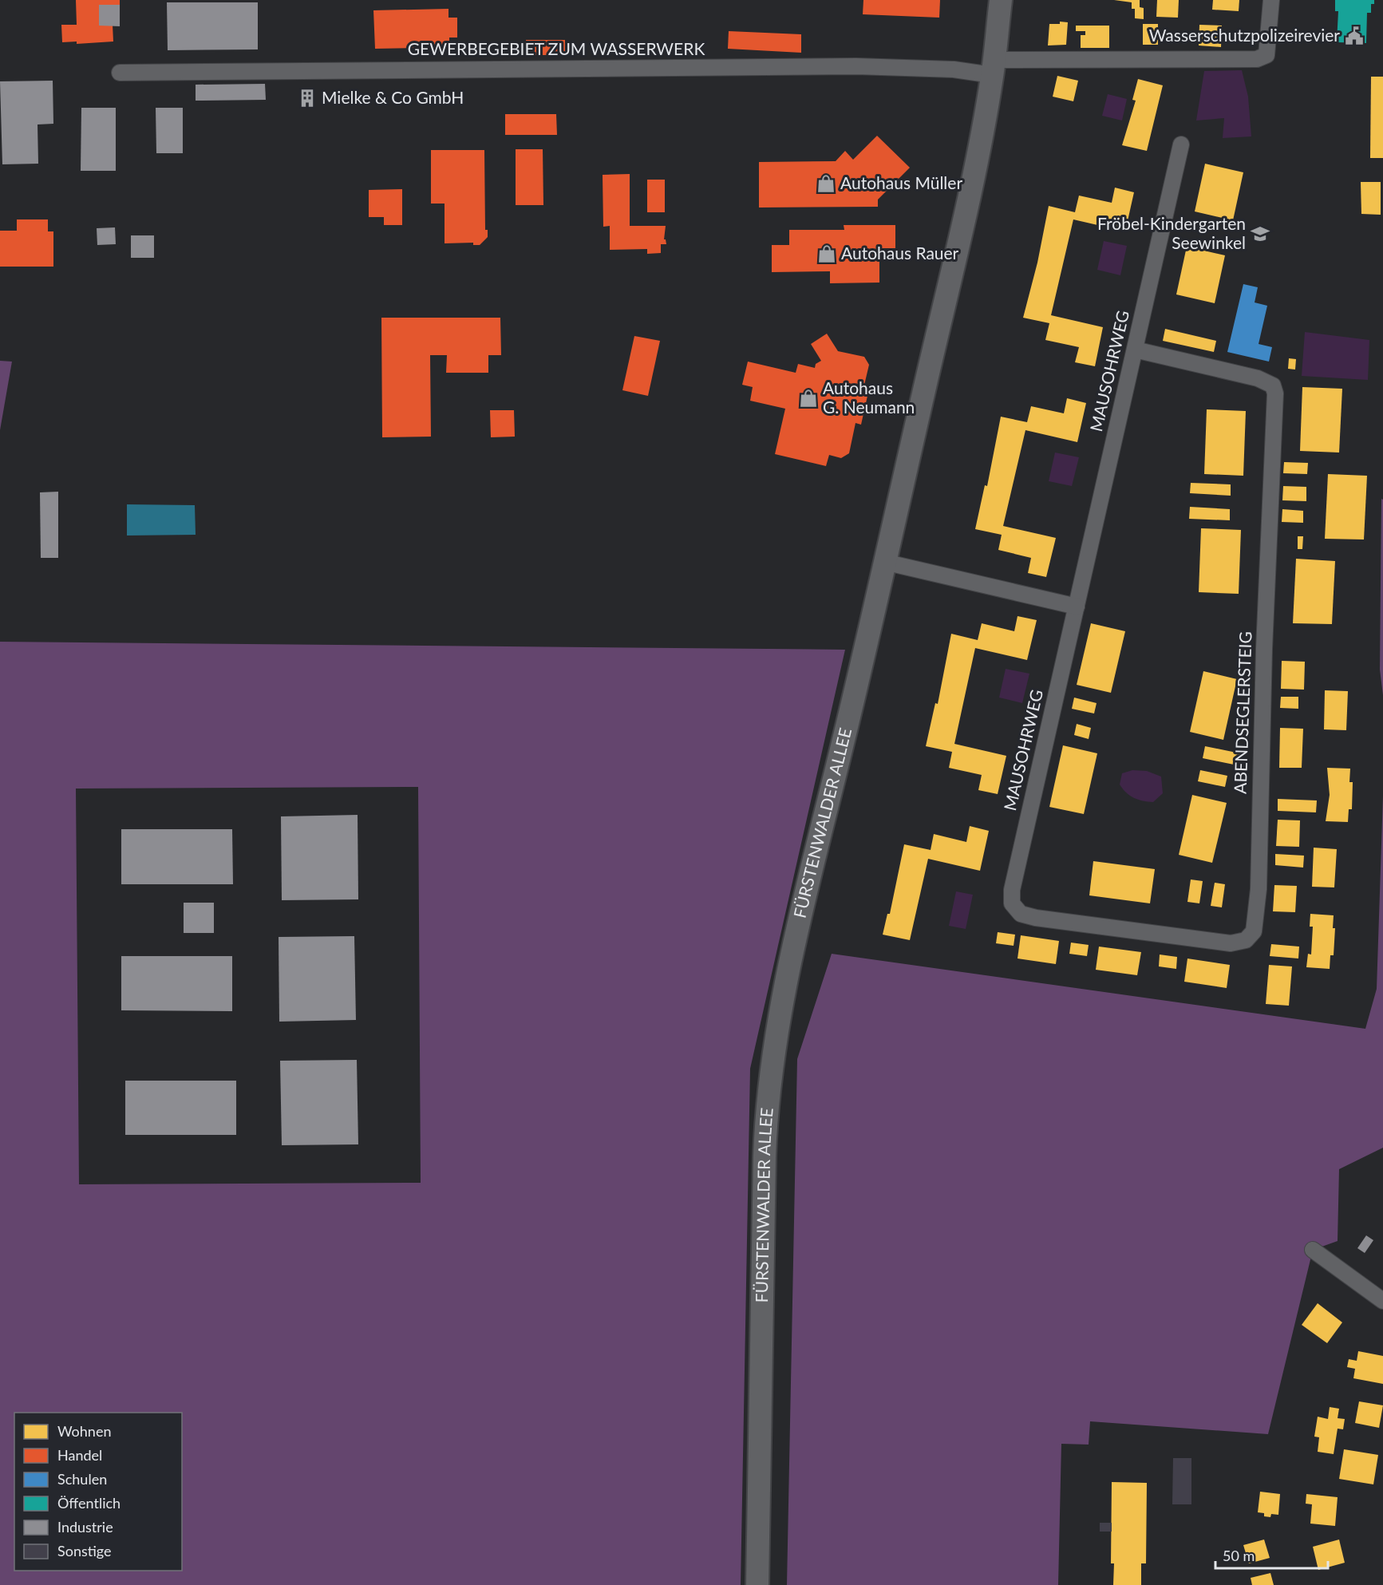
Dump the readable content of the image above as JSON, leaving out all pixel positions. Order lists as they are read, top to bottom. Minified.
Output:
{"streets":{"main road":["FÜRSTENWALDER ALLEE"],"street":["GEWERBEGEBIET ZUM WASSERWERK","MAUSOHRWEG","ABENDSEGLERSTEIG"]},"crossings":[["GEWERBEGEBIET ZUM WASSERWERK","FÜRSTENWALDER ALLEE"],["MAUSOHRWEG","ABENDSEGLERSTEIG"]],"places":{"public building":["Wasserschutzpolizeirevier"],"building":["Mielke & Co GmbH"],"shop":["Autohaus Müller","Autohaus Rauer","Autohaus G. Neumann"],"school or university":["Fröbel-Kindergarten Seewinkel"]},"legend":["Wohnen","Handel","Schulen","Öffentlich","Industrie","Sonstige"],"scale_bar":"50 m"}
